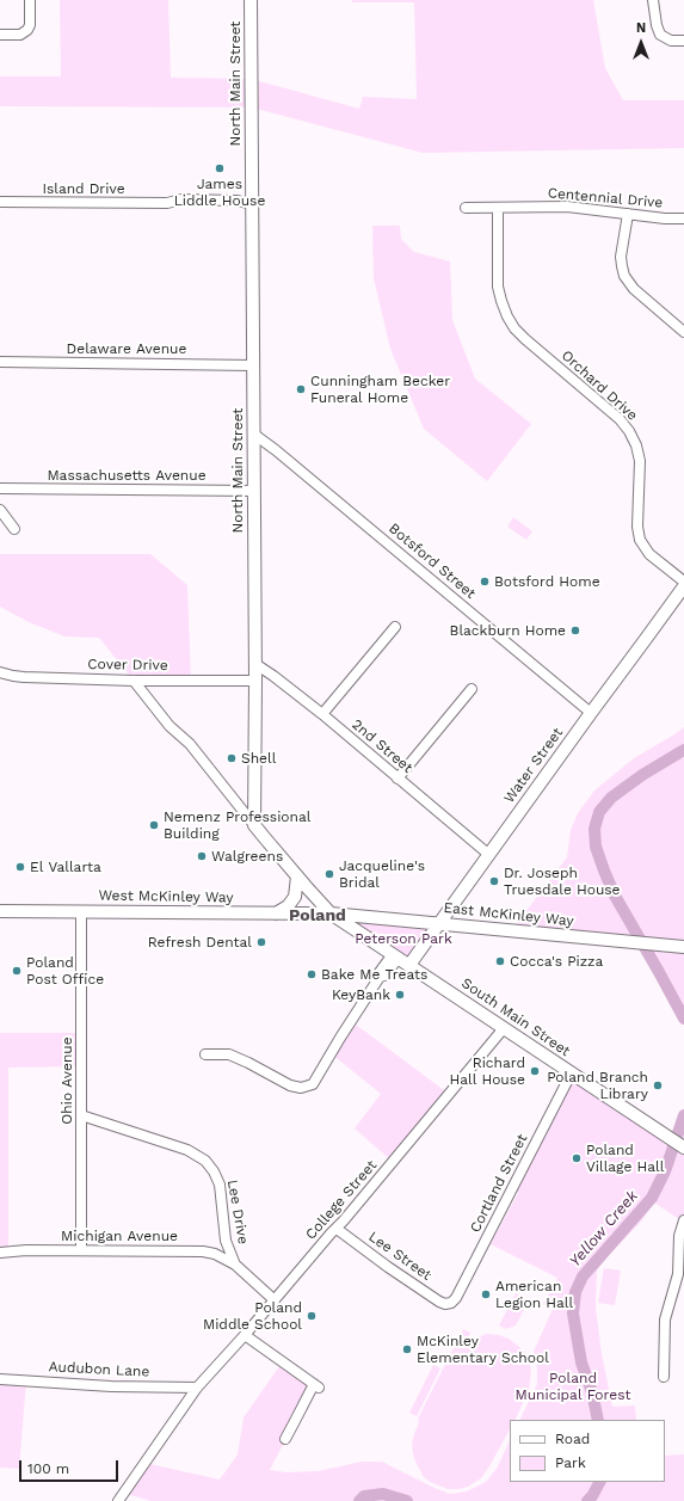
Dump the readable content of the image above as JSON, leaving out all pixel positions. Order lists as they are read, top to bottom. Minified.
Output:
{"streets":{"main road":["North Main Street","Water Street","West McKinley Way","East McKinley Way","South Main Street"],"street":["Island Drive","Centennial Drive","Delaware Avenue","Orchard Drive","Massachusetts Avenue","Botsford Street","Cover Drive","2nd Street","Ohio Avenue","Cortland Street","College Street","Lee Drive","Michigan Avenue","Lee Street","Audubon Lane"]},"crossings":[["North Main Street","Island Drive"],["North Main Street","Delaware Avenue"],["North Main Street","Massachusetts Avenue"],["North Main Street","Botsford Street"],["North Main Street","Cover Drive"],["North Main Street","2nd Street"],["Centennial Drive","Orchard Drive"],["Botsford Street","Water Street"],["2nd Street","Water Street"],["Water Street","East McKinley Way"],["Water Street","South Main Street"],["West McKinley Way","East McKinley Way"],["West McKinley Way","South Main Street"],["West McKinley Way","Ohio Avenue"],["East McKinley Way","South Main Street"],["South Main Street","Cortland Street"],["South Main Street","College Street"],["Ohio Avenue","Lee Drive"],["Ohio Avenue","Michigan Avenue"],["Cortland Street","Lee Street"],["College Street","Lee Drive"],["College Street","Lee Street"],["College Street","Audubon Lane"],["Lee Drive","Michigan Avenue"]],"districts":["Poland"],"water":["Yellow Creek"],"parks":["Peterson Park","Poland Municipal Forest"],"places":["James Liddle House","Cunningham Becker Funeral Home","Botsford Home","Blackburn Home","Shell","Nemenz Professional Building","Walgreens","El Vallarta","Jacqueline's Bridal","Dr. Joseph Truesdale House","Refresh Dental","Cocca's Pizza","Poland Post Office","Bake Me Treats","KeyBank","Richard Hall House","Poland Branch Library","Poland Village Hall","American Legion Hall","Poland Middle School","McKinley Elementary School"],"legend":["Road","Park"],"scale_bar":"100 m","north":"top"}
